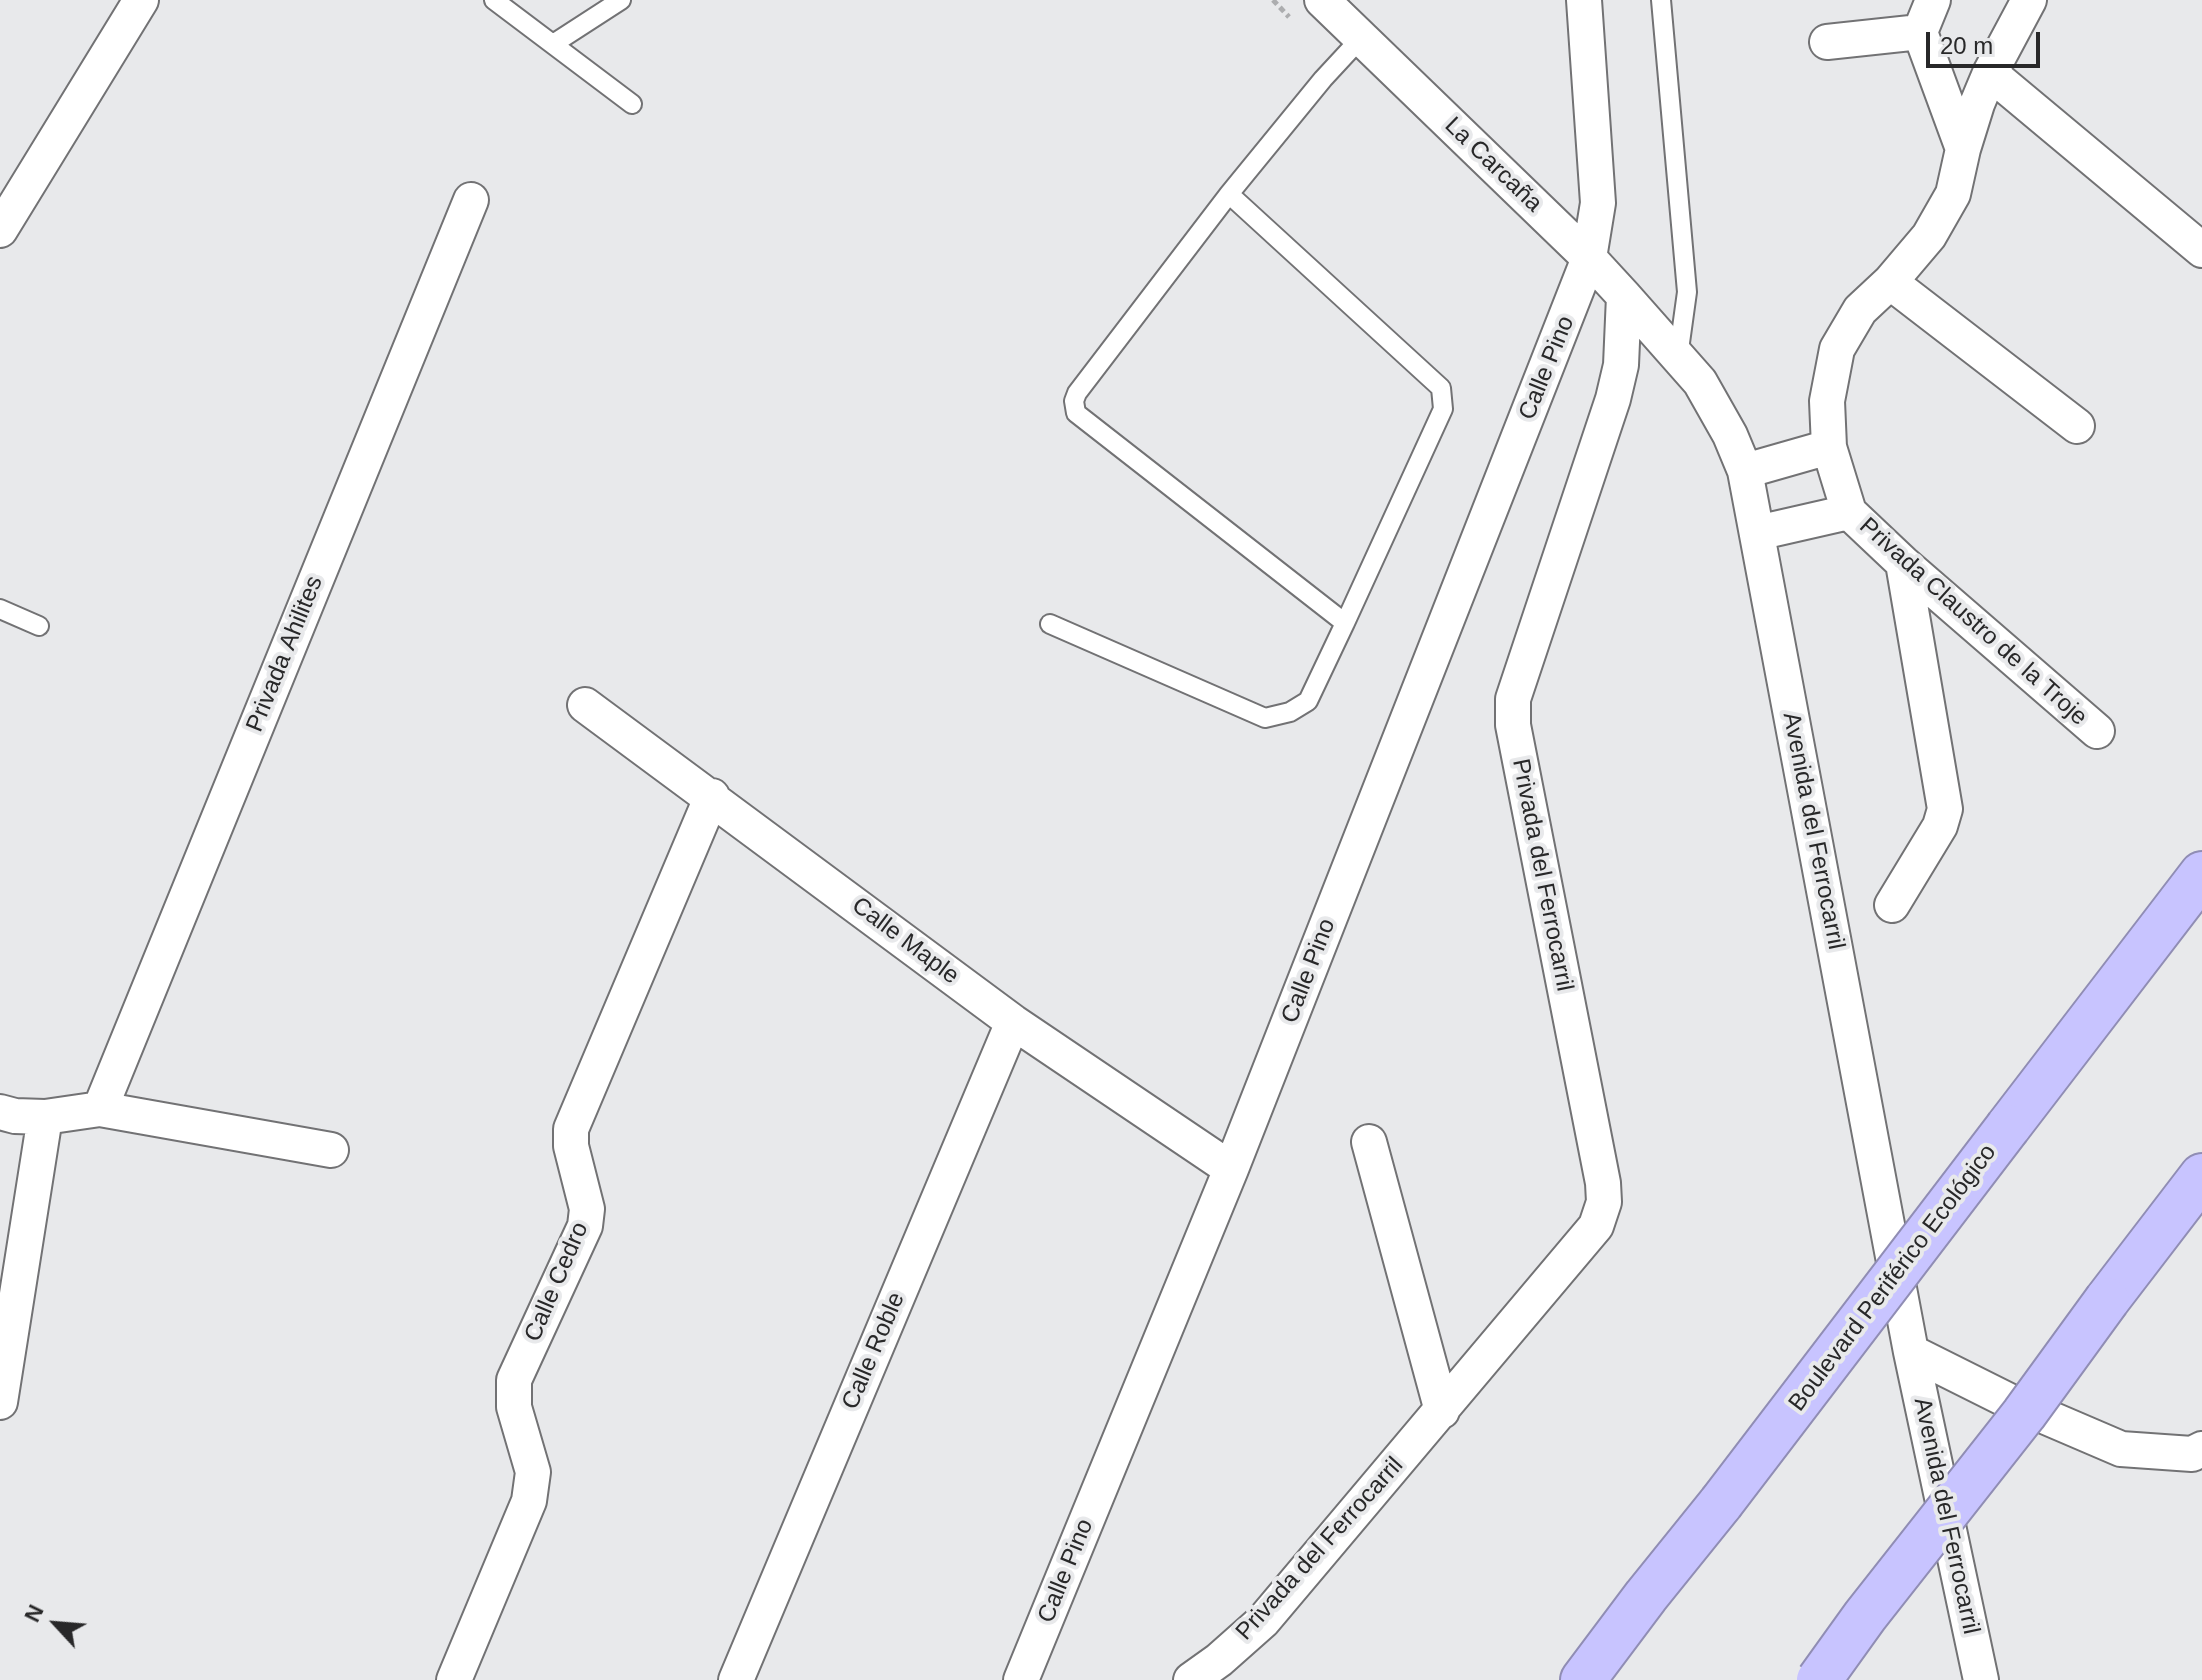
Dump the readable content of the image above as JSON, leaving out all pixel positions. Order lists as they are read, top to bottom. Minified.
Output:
{"streets":{"highway":["Boulevard Periférico Ecológico"],"street":["La Carcaña","Calle Pino","Privada Claustro de la Troje","Privada Ahilites","Avenida del Ferrocarril","Privada del Ferrocarril","Calle Maple","Calle Cedro","Calle Roble"]},"crossings":[["La Carcaña","Calle Pino"],["La Carcaña","Avenida del Ferrocarril"],["La Carcaña","Privada del Ferrocarril"],["Calle Pino","Calle Maple"],["Calle Maple","Calle Cedro"],["Calle Maple","Calle Roble"]],"scale_bar":"20 m","north":"top left"}
